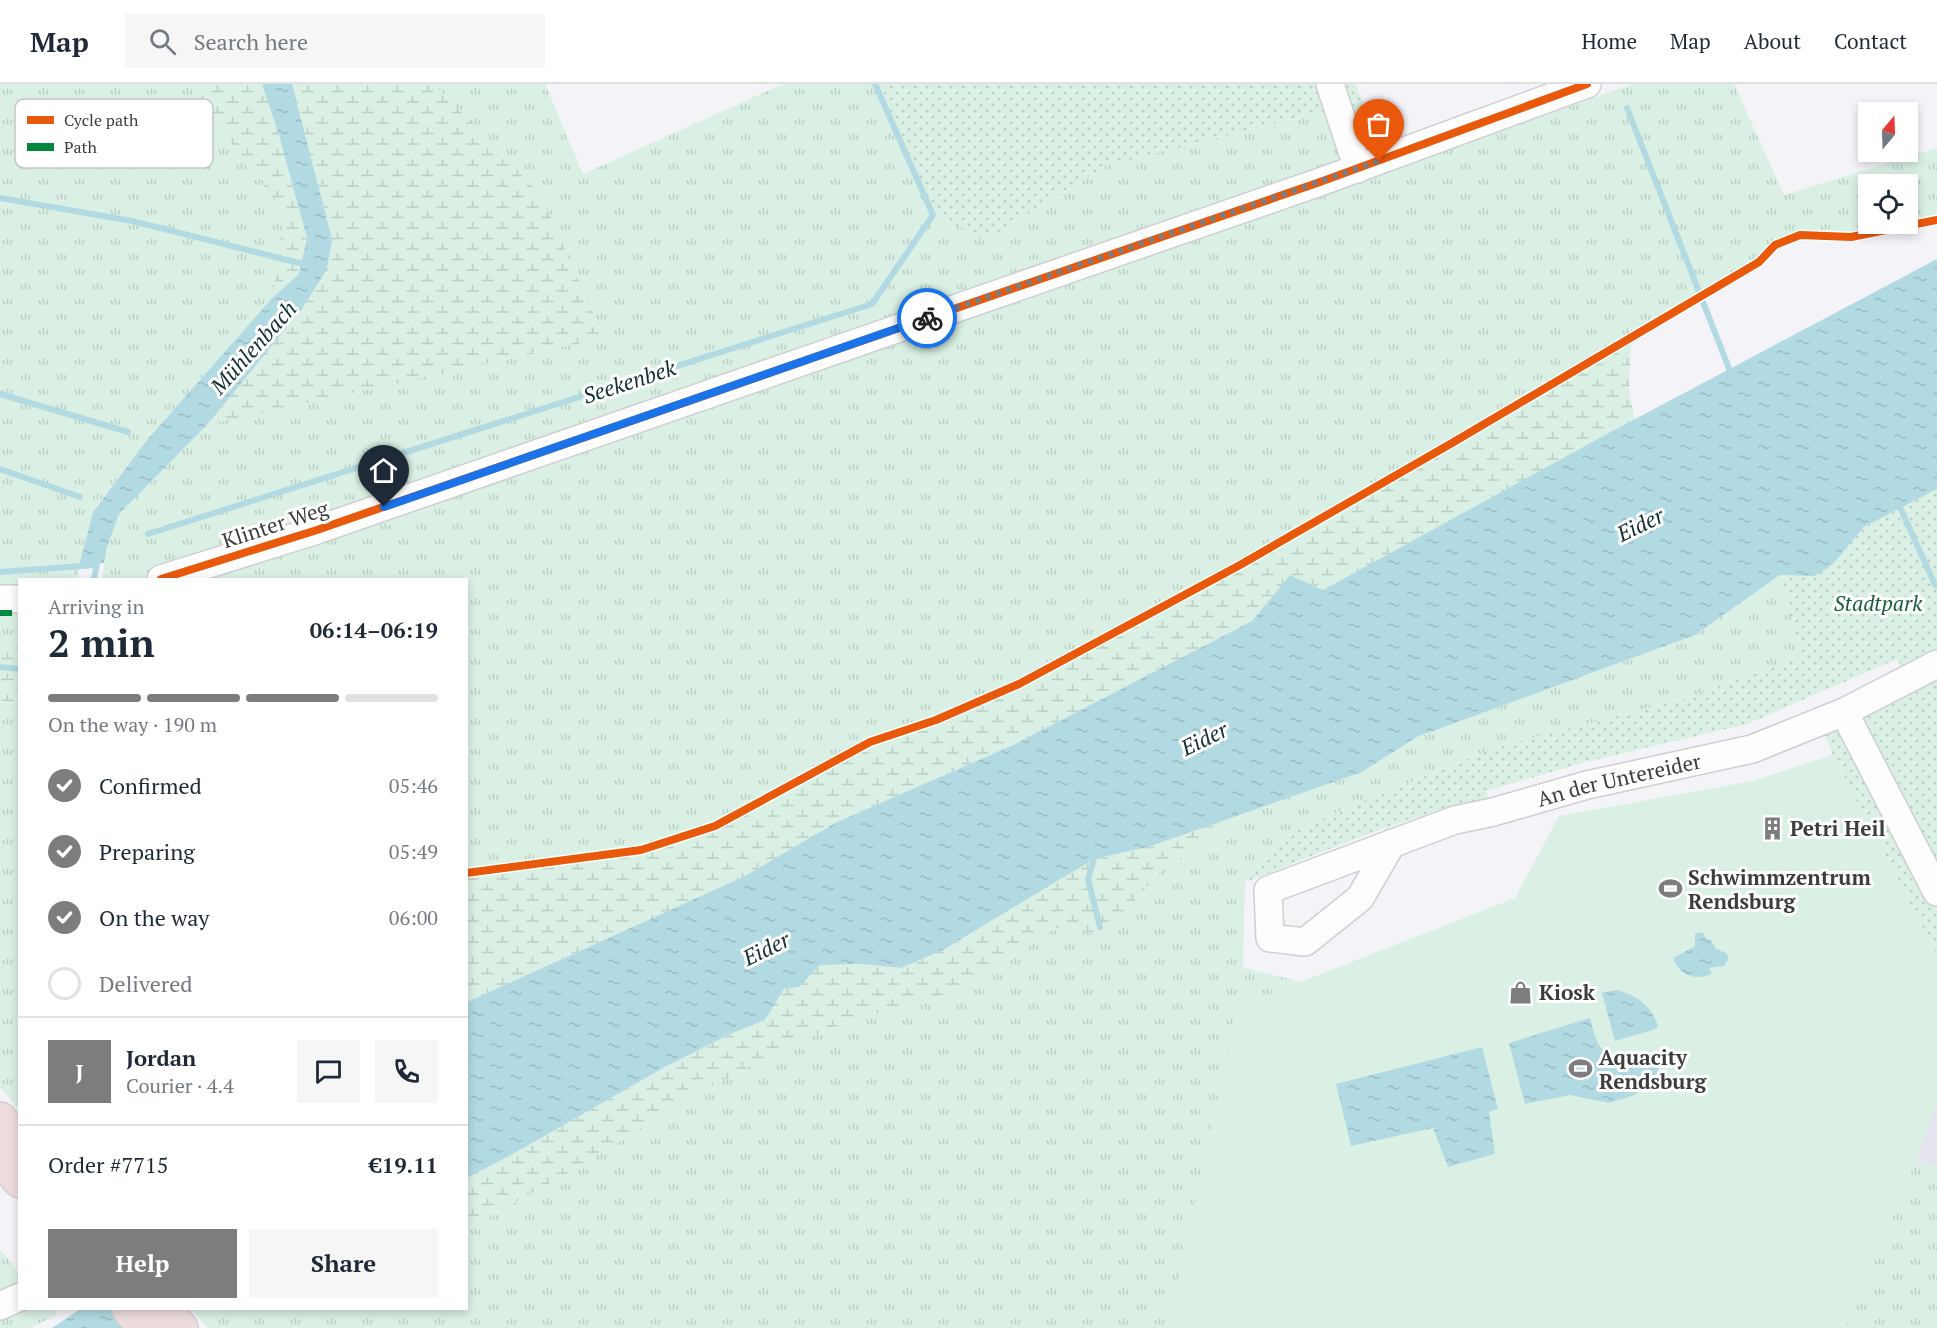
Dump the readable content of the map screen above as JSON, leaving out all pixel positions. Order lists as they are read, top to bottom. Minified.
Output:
{"streets":{"street":["Klinter Weg","An der Untereider"]},"water":["Mühlenbach","Seekenbek","Eider"],"parks":["Stadtpark"],"places":{"building":["Petri Heil"],"sports":["Schwimmzentrum Rendsburg","Aquacity Rendsburg"],"shop":["Kiosk"]},"legend":["Cycle path","Path"],"north":"top","page":{"header":"Map","search":"Search here","nav":["Home","Map","About","Contact"],"heading":["2 min","Arriving in","06:14–06:19"],"panel":["Jordan","Courier · 4.4","Order #7715","€19.11"],"bar":"On the way · 190 m","list":[["Confirmed","05:46"],["Preparing","05:49"],["On the way","06:00"],"Delivered"],"round":"J","buttons":["Help","Share"]}}
